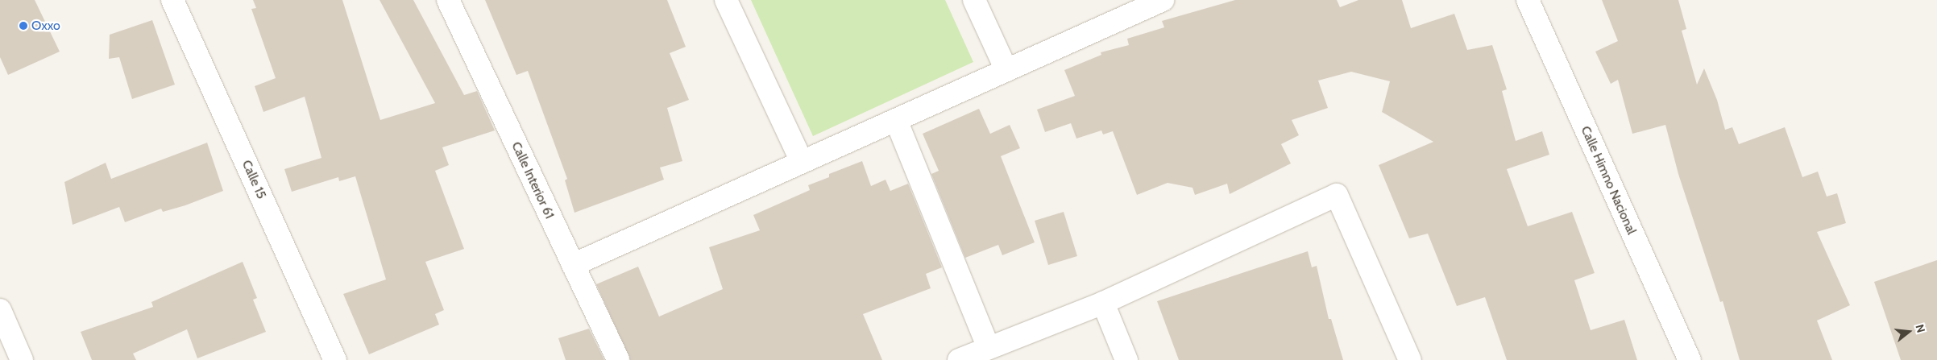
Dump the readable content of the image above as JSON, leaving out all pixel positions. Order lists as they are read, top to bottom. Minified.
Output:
{"streets":{"street":["Calle 15","Calle Interior 61","Calle Himno Nacional"]},"places":["Oxxo"],"north":"right"}
